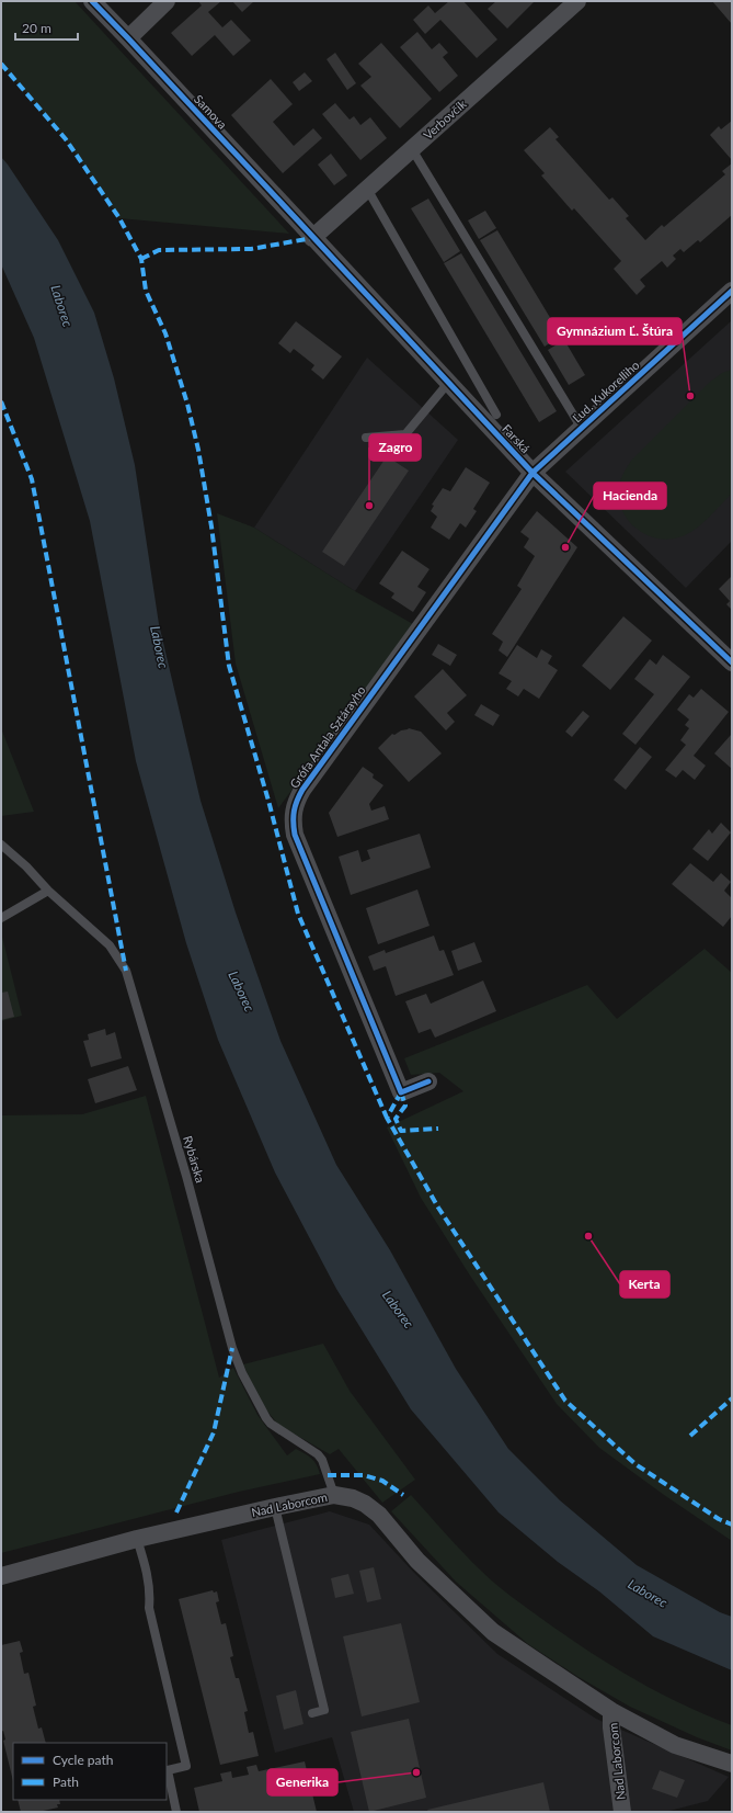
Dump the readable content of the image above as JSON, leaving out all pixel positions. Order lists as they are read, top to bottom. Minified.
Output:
{"streets":{"street":["Samova","Verbovčík","Ľud. Kukorelliho","Farská","Grófa Antala Sztárayho","Nad Laborcom"],"lane":["Rybárska"]},"crossings":[["Samova","Verbovčík"],["Samova","Farská"],["Verbovčík","Farská"],["Ľud. Kukorelliho","Farská"],["Ľud. Kukorelliho","Grófa Antala Sztárayho"],["Farská","Grófa Antala Sztárayho"],["Rybárska","Nad Laborcom"]],"water":["Laborec"],"places":["Gymnázium Ľ. Štúra","Zagro","Hacienda","Kerta","Generika"],"legend":["Cycle path","Path"],"scale_bar":"20 m"}
